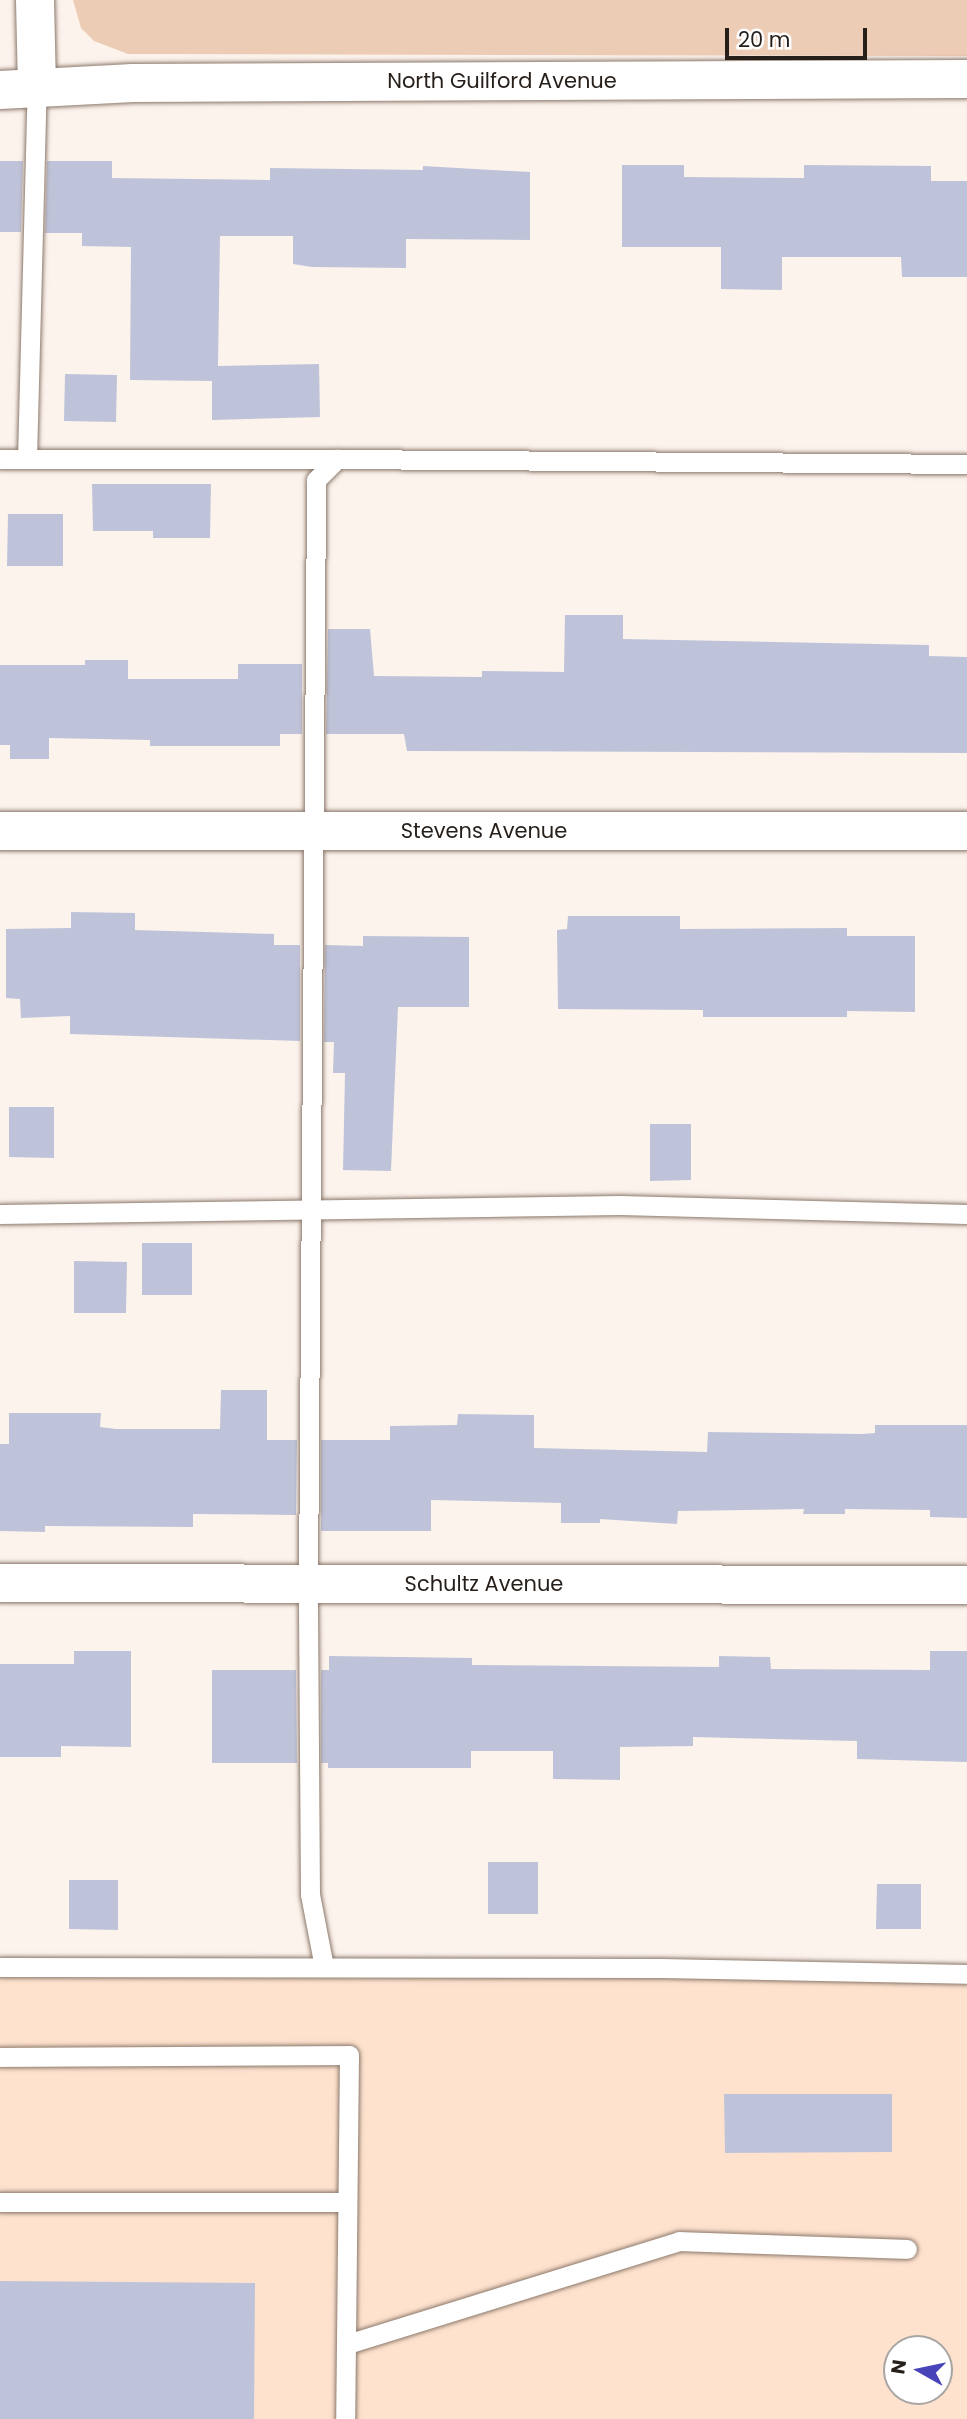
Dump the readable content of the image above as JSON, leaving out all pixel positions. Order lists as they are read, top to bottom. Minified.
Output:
{"streets":{"street":["North Guilford Avenue","Stevens Avenue","Schultz Avenue"]},"scale_bar":"20 m","north":"left"}
